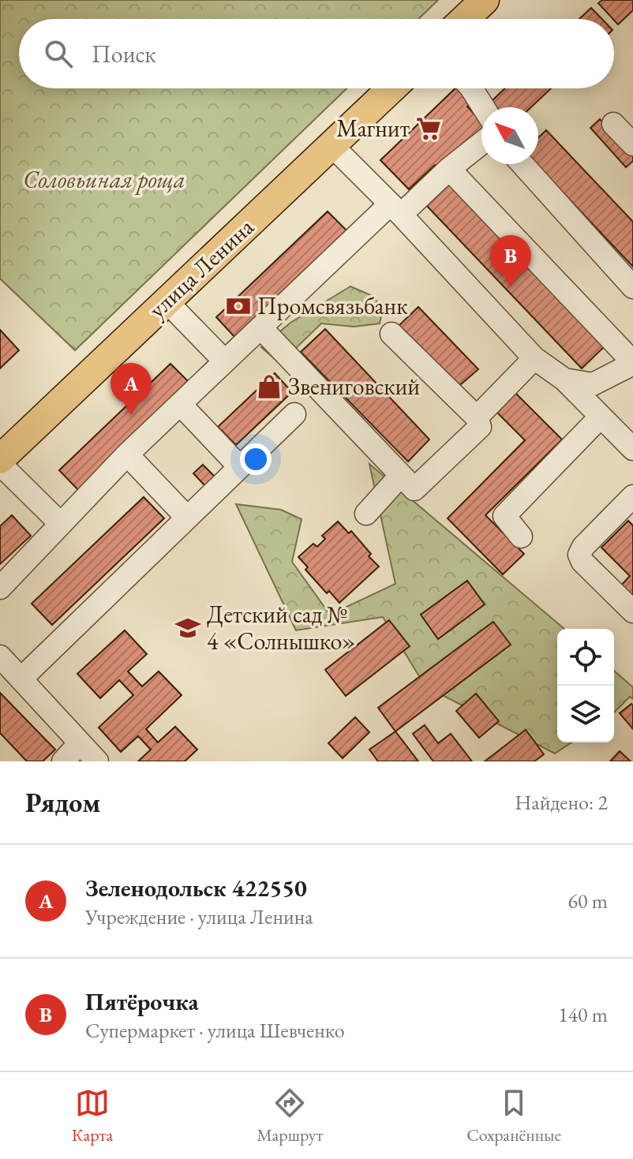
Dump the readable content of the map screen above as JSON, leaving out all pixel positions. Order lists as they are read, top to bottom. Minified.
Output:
{"streets":{"main road":["улица Ленина"]},"parks":["Соловьиная роща"],"places":{"supermarket":["Магнит"],"bank":["Промсвязьбанк"],"shop":["Звениговский"],"school or university":["Детский сад № 4 «Солнышко»"]},"north":"top left","page":{"search":"Поиск","pins":["B","A"],"heading":["Рядом","Найдено: 2"],"list":[{"mark":"A","name":"Зеленодольск 422550","note":"Учреждение · улица Ленина","value":"60 m"},{"mark":"B","name":"Пятёрочка","note":"Супермаркет · улица Шевченко","value":"140 m"}],"nav":["Карта","Маршрут","Сохранённые"]}}
